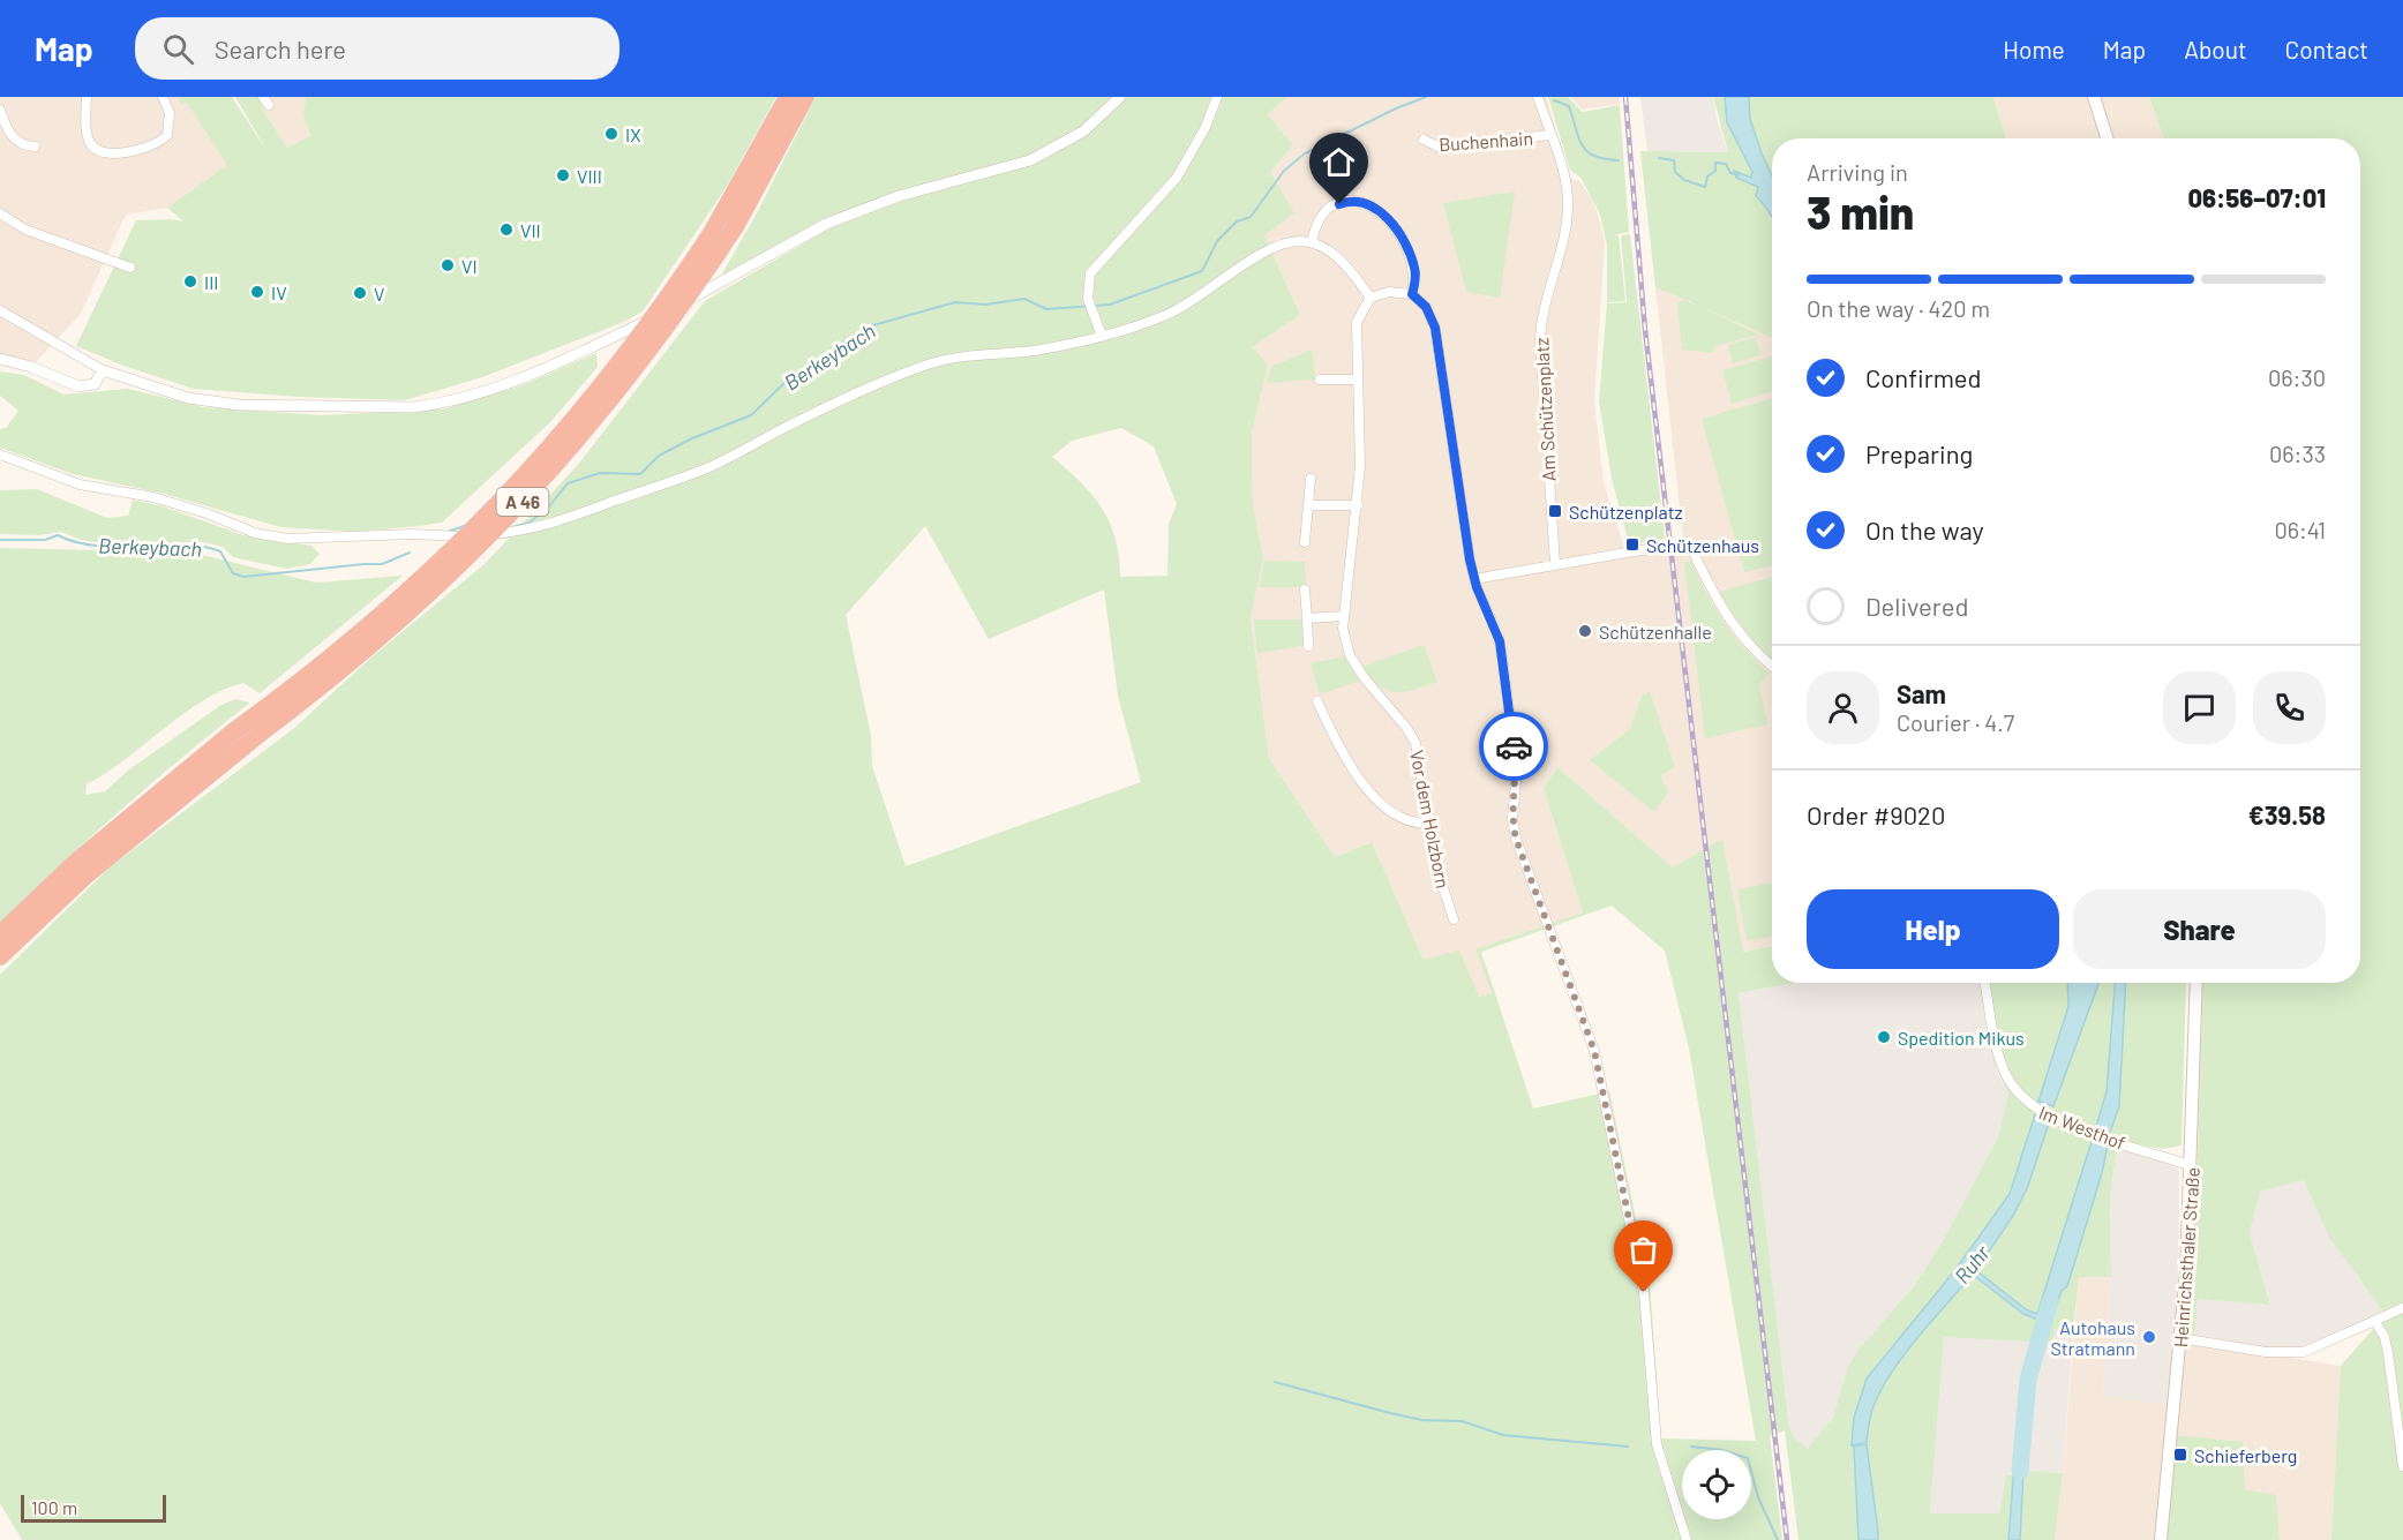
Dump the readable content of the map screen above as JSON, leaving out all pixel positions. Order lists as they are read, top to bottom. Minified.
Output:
{"streets":{"highway":["A 46"],"main road":["Heinrichsthaler Straße"],"street":["Buchenhain","Am Schützenplatz","Vor dem Holzborn","Im Westhof"]},"crossings":[["Buchenhain","Am Schützenplatz"],["Im Westhof","Heinrichsthaler Straße"]],"water":["Berkeybach","Ruhr"],"places":{"other":["IX","VIII","VII","VI","III","IV","V","Schützenhalle","Spedition Mikus","Autohaus Stratmann"],"transit":["Schützenplatz","Schützenhaus","Schieferberg"]},"scale_bar":"100 m","page":{"header":"Map","search":"Search here","nav":["Home","Map","About","Contact"],"heading":["3 min","Arriving in","06:56–07:01"],"panel":["Sam","Courier · 4.7","Order #9020","€39.58"],"bar":"On the way · 420 m","list":[["Confirmed","06:30"],["Preparing","06:33"],["On the way","06:41"],"Delivered"],"buttons":["Help","Share"],"scale":"100 m"}}
